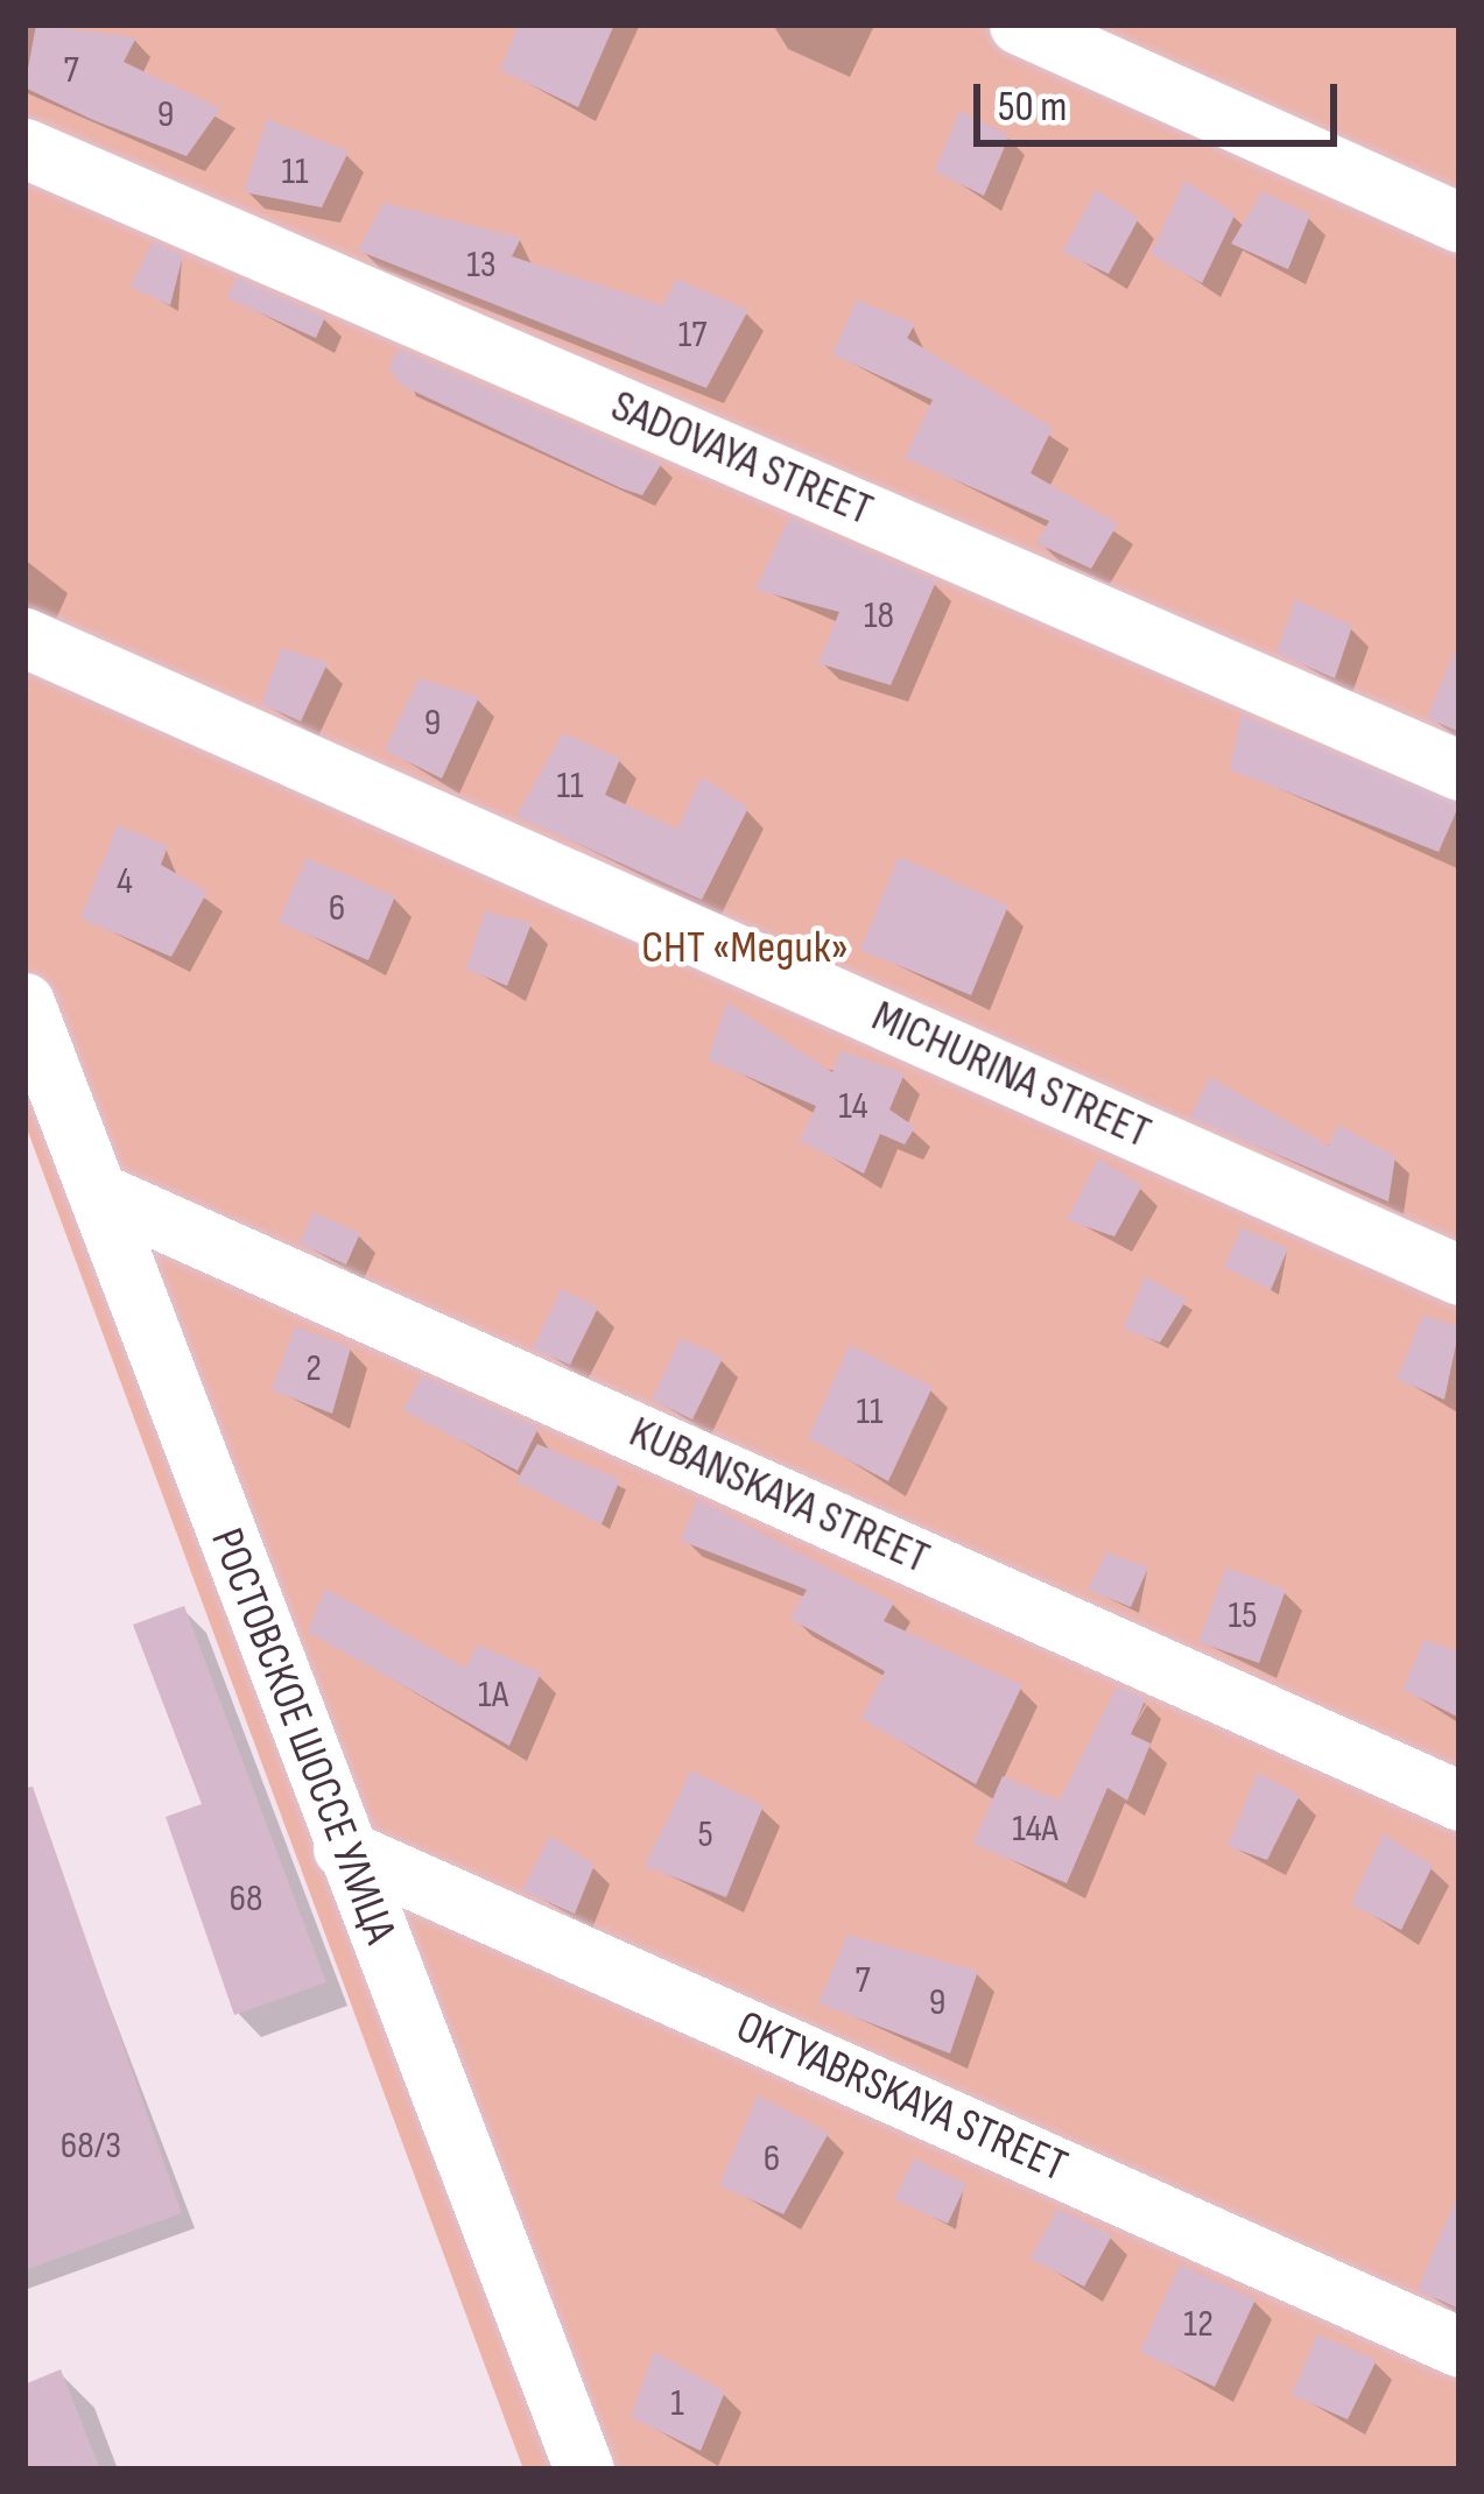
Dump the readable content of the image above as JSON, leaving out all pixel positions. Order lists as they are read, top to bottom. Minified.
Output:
{"streets":{"street":["SADOVAYA STREET","MICHURINA STREET","KUBANSKAYA STREET","РОСТОВСКОЕ ШОССЕ УЛИЦА","OKTYABRSKAYA STREET"]},"crossings":[["KUBANSKAYA STREET","РОСТОВСКОЕ ШОССЕ УЛИЦА"],["РОСТОВСКОЕ ШОССЕ УЛИЦА","OKTYABRSKAYA STREET"]],"parks":["СНТ «Медик»"],"house_numbers":["7","9","11","13","17","18","9","11","4","6","14","2","11","15","1А","14А","5","68","7","9","68/3","6","12","1"],"scale_bar":"50 m"}
